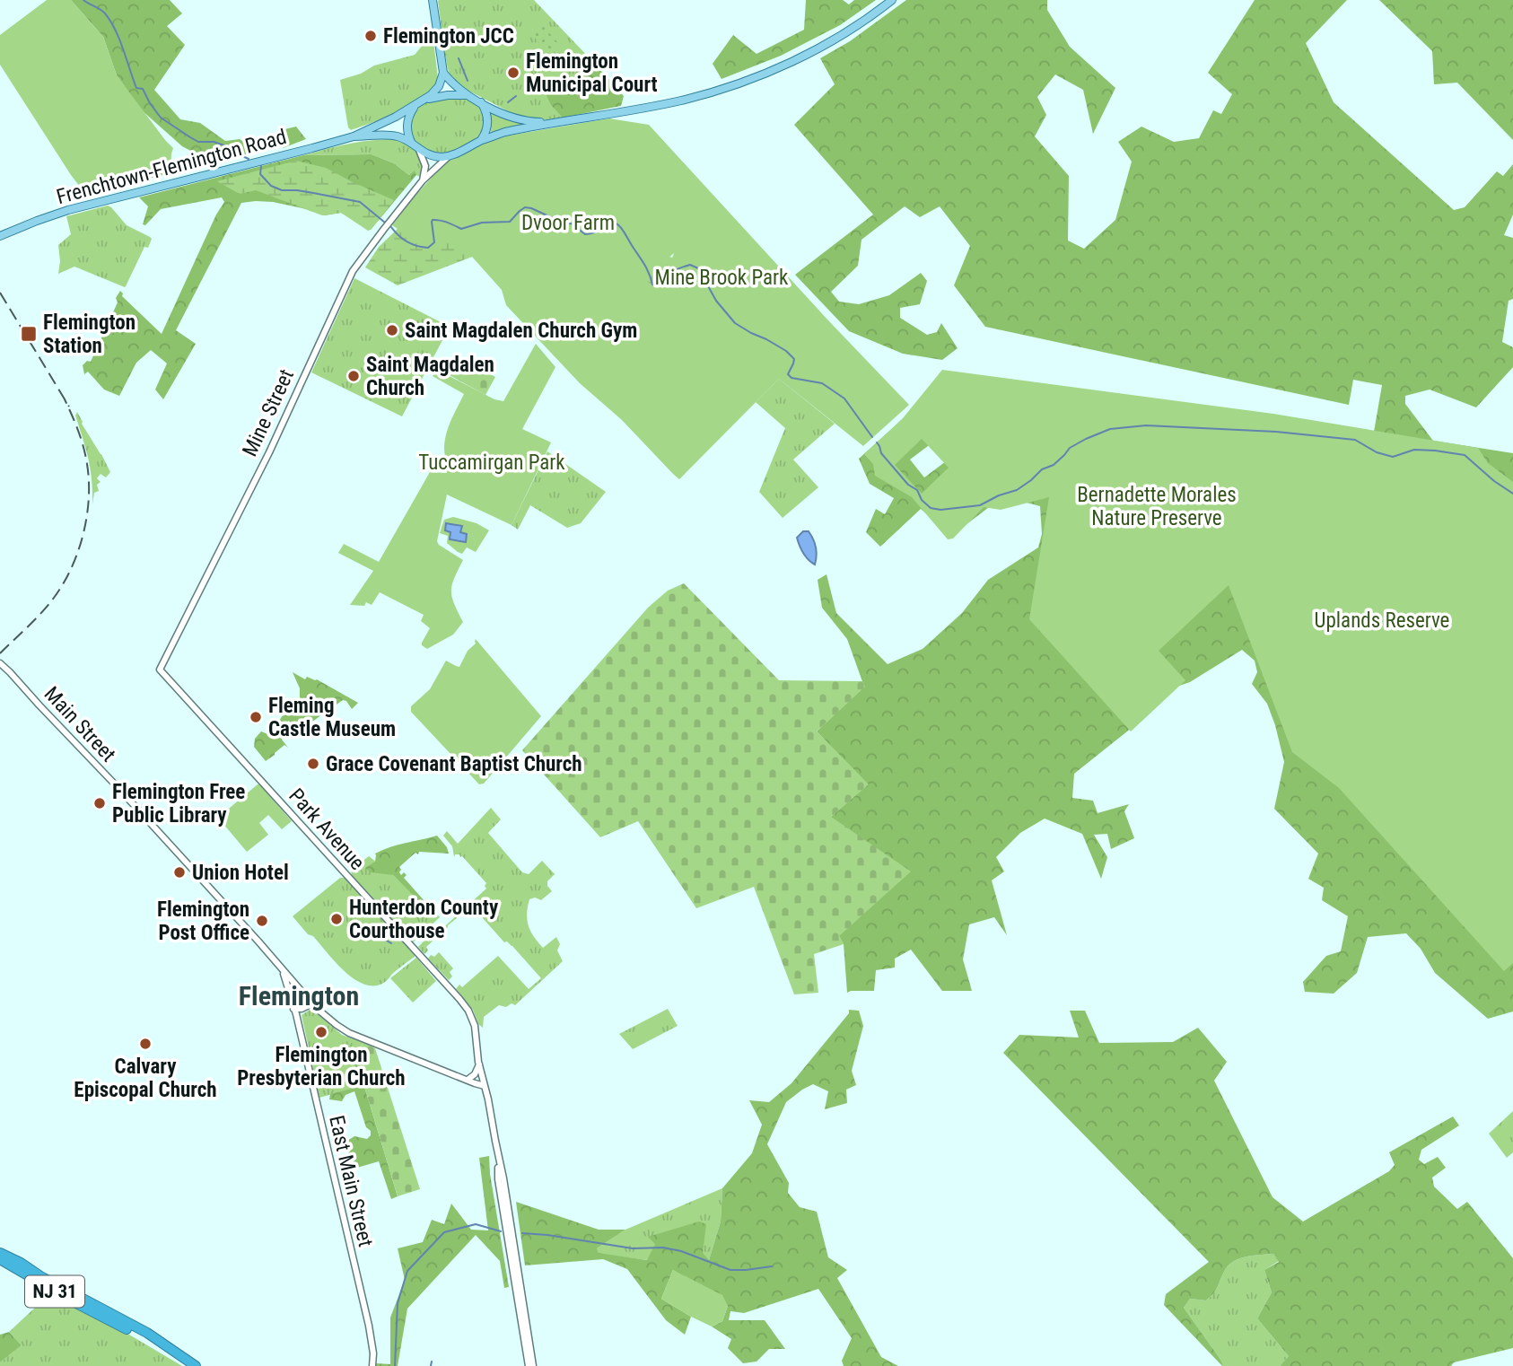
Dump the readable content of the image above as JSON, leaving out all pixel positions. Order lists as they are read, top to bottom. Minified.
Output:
{"streets":{"highway":["NJ 31"],"main road":["Frenchtown-Flemington Road"],"street":["Mine Street","Main Street","Park Avenue","East Main Street"]},"crossings":[["Frenchtown-Flemington Road","Mine Street"],["Mine Street","Park Avenue"],["Main Street","Park Avenue"],["Main Street","East Main Street"]],"districts":["Flemington"],"parks":["Dvoor Farm","Mine Brook Park","Tuccamirgan Park","Bernadette Morales Nature Preserve","Uplands Reserve"],"places":{"other":["Flemington JCC","Flemington Municipal Court","Saint Magdalen Church Gym","Saint Magdalen Church","Fleming Castle Museum","Grace Covenant Baptist Church","Flemington Free Public Library","Union Hotel","Hunterdon County Courthouse","Flemington Post Office","Flemington Presbyterian Church","Calvary Episcopal Church"],"transit":["Flemington Station"]}}
